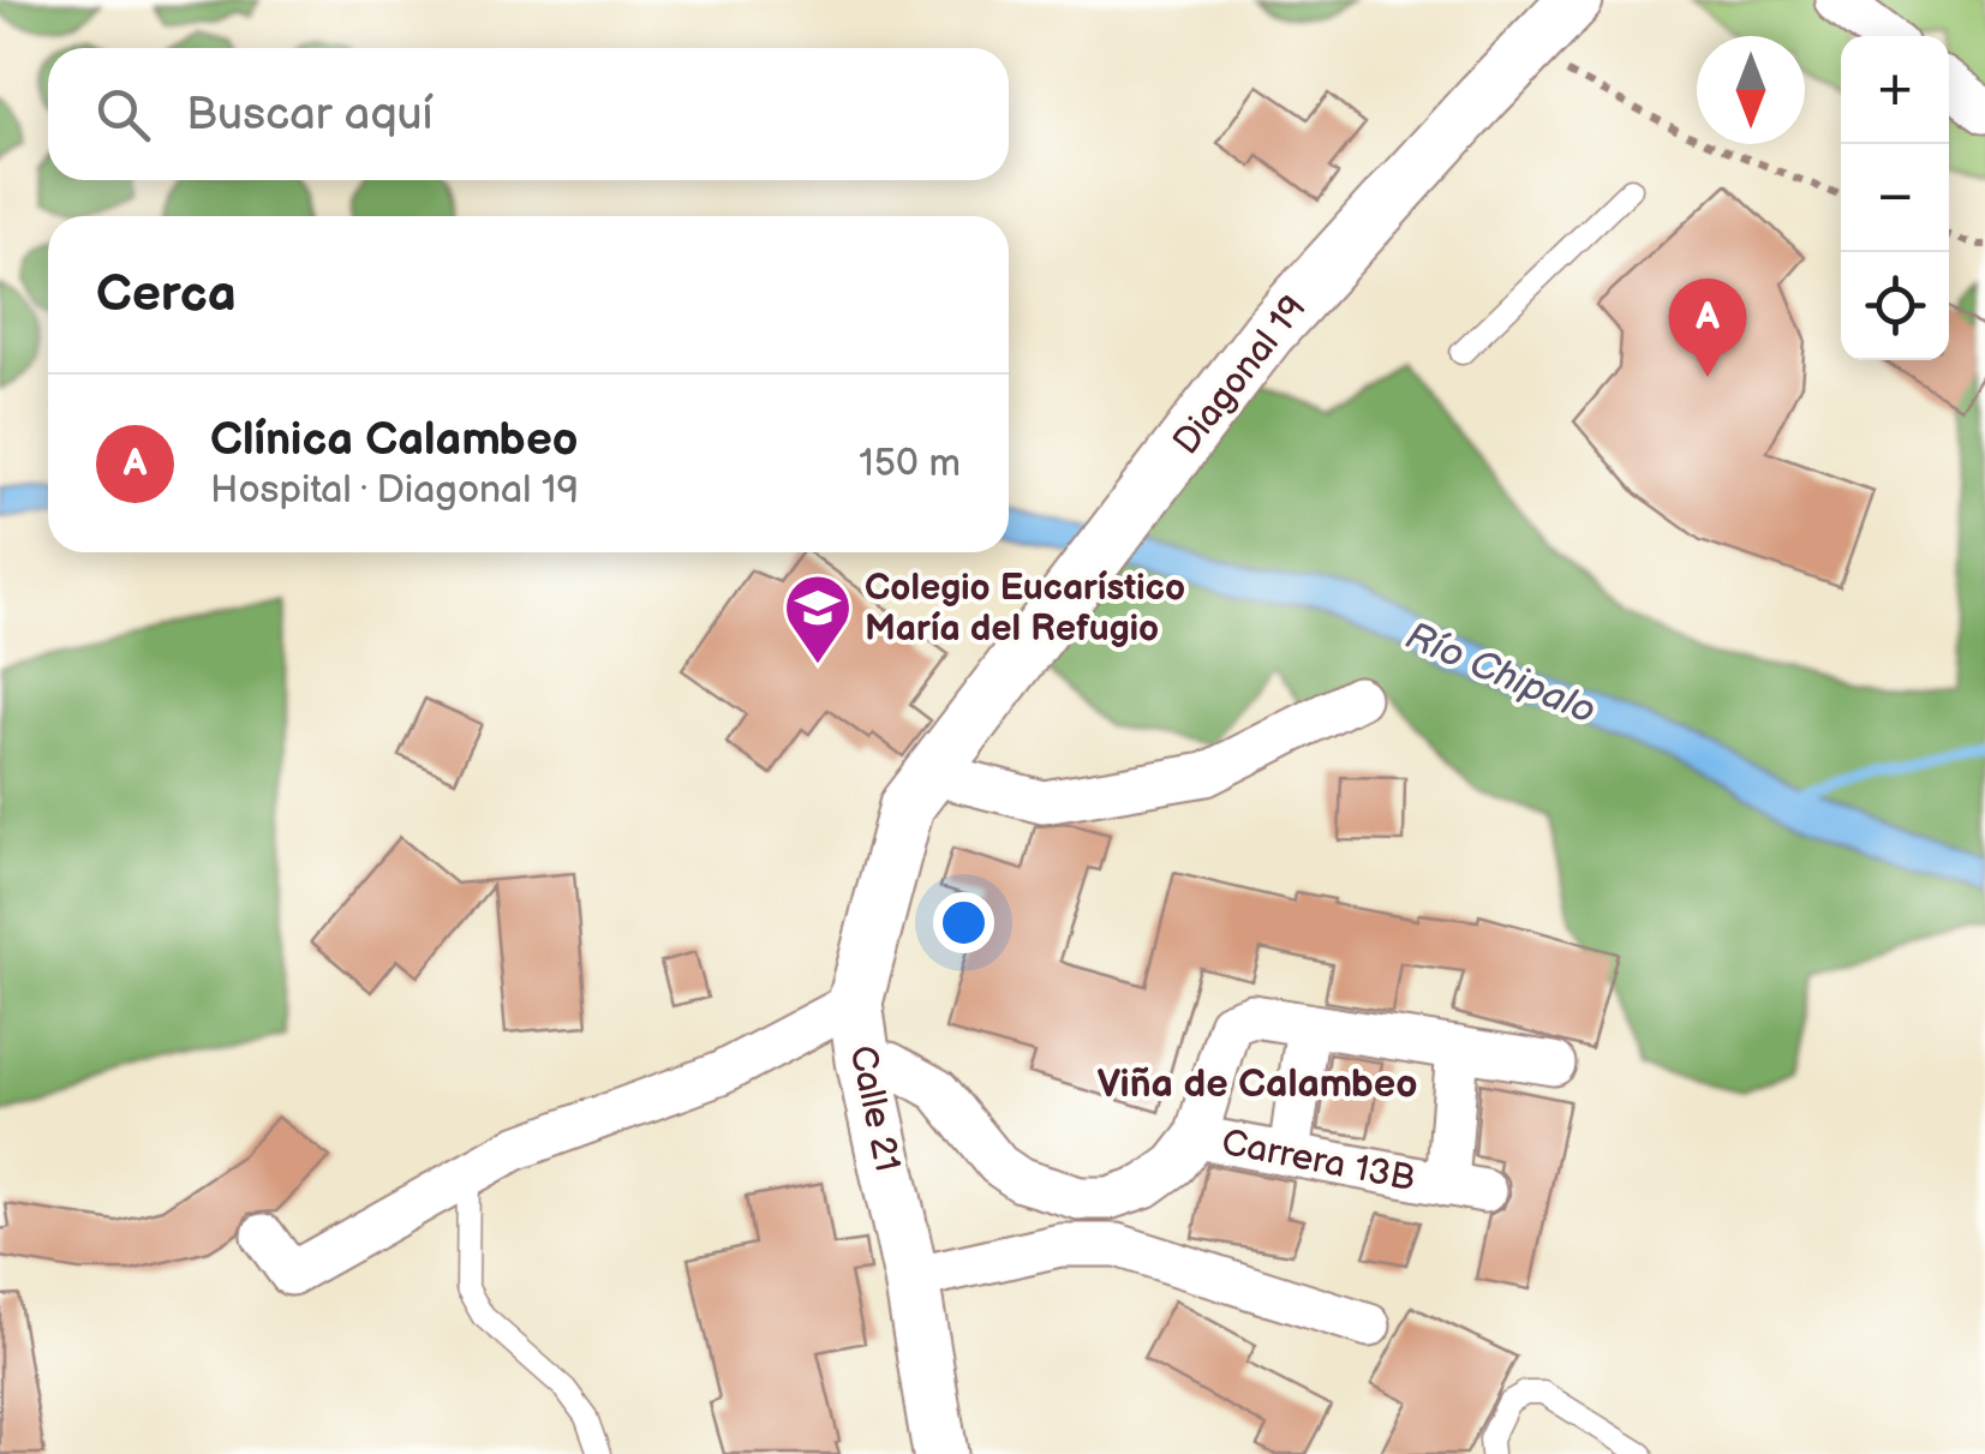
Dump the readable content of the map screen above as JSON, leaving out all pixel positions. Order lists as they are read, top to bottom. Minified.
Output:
{"streets":{"street":["Diagonal 19","Calle 21","Carrera 13B"]},"crossings":[["Diagonal 19","Calle 21"],["Calle 21","Carrera 13B"]],"districts":["Viña de Calambeo"],"water":["Río Chipalo"],"places":{"school or university":["Colegio Eucarístico María del Refugio"]},"north":"bottom","page":{"map_buttons":["+","−"],"search":"Buscar aquí","heading":"Cerca","pins":"A","list":[{"mark":"A","name":"Clínica Calambeo","note":"Hospital · Diagonal 19","value":"150 m"}]}}
